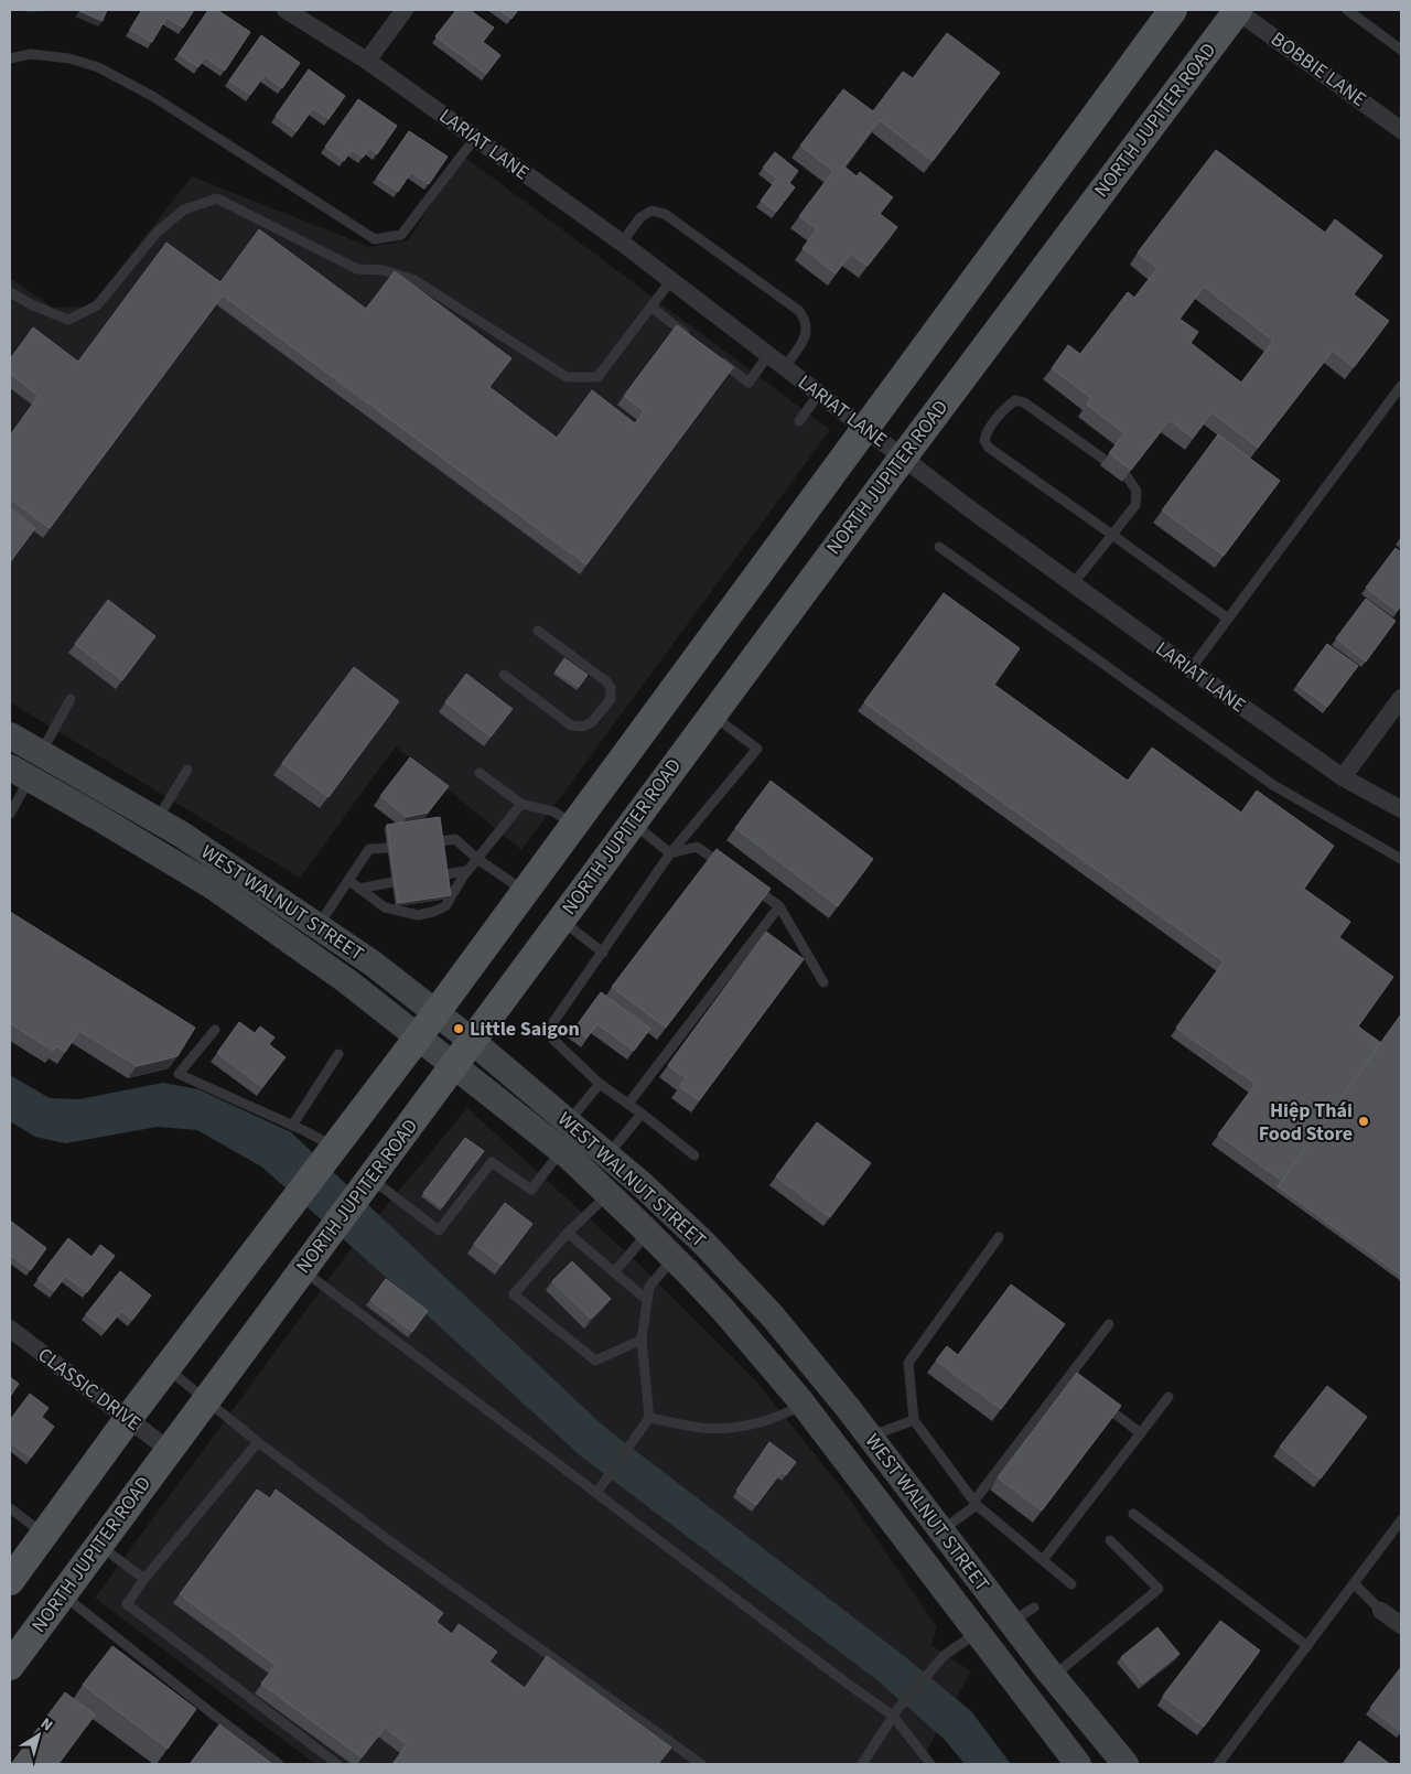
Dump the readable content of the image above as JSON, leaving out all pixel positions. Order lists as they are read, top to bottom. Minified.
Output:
{"streets":{"main road":["NORTH JUPITER ROAD","WEST WALNUT STREET"],"street":["BOBBIE LANE","LARIAT LANE","CLASSIC DRIVE"]},"crossings":[["BOBBIE LANE","NORTH JUPITER ROAD"],["NORTH JUPITER ROAD","LARIAT LANE"],["NORTH JUPITER ROAD","WEST WALNUT STREET"],["NORTH JUPITER ROAD","CLASSIC DRIVE"]],"places":["Little Saigon","Hiệp Thái Food Store"],"north":"top right"}
